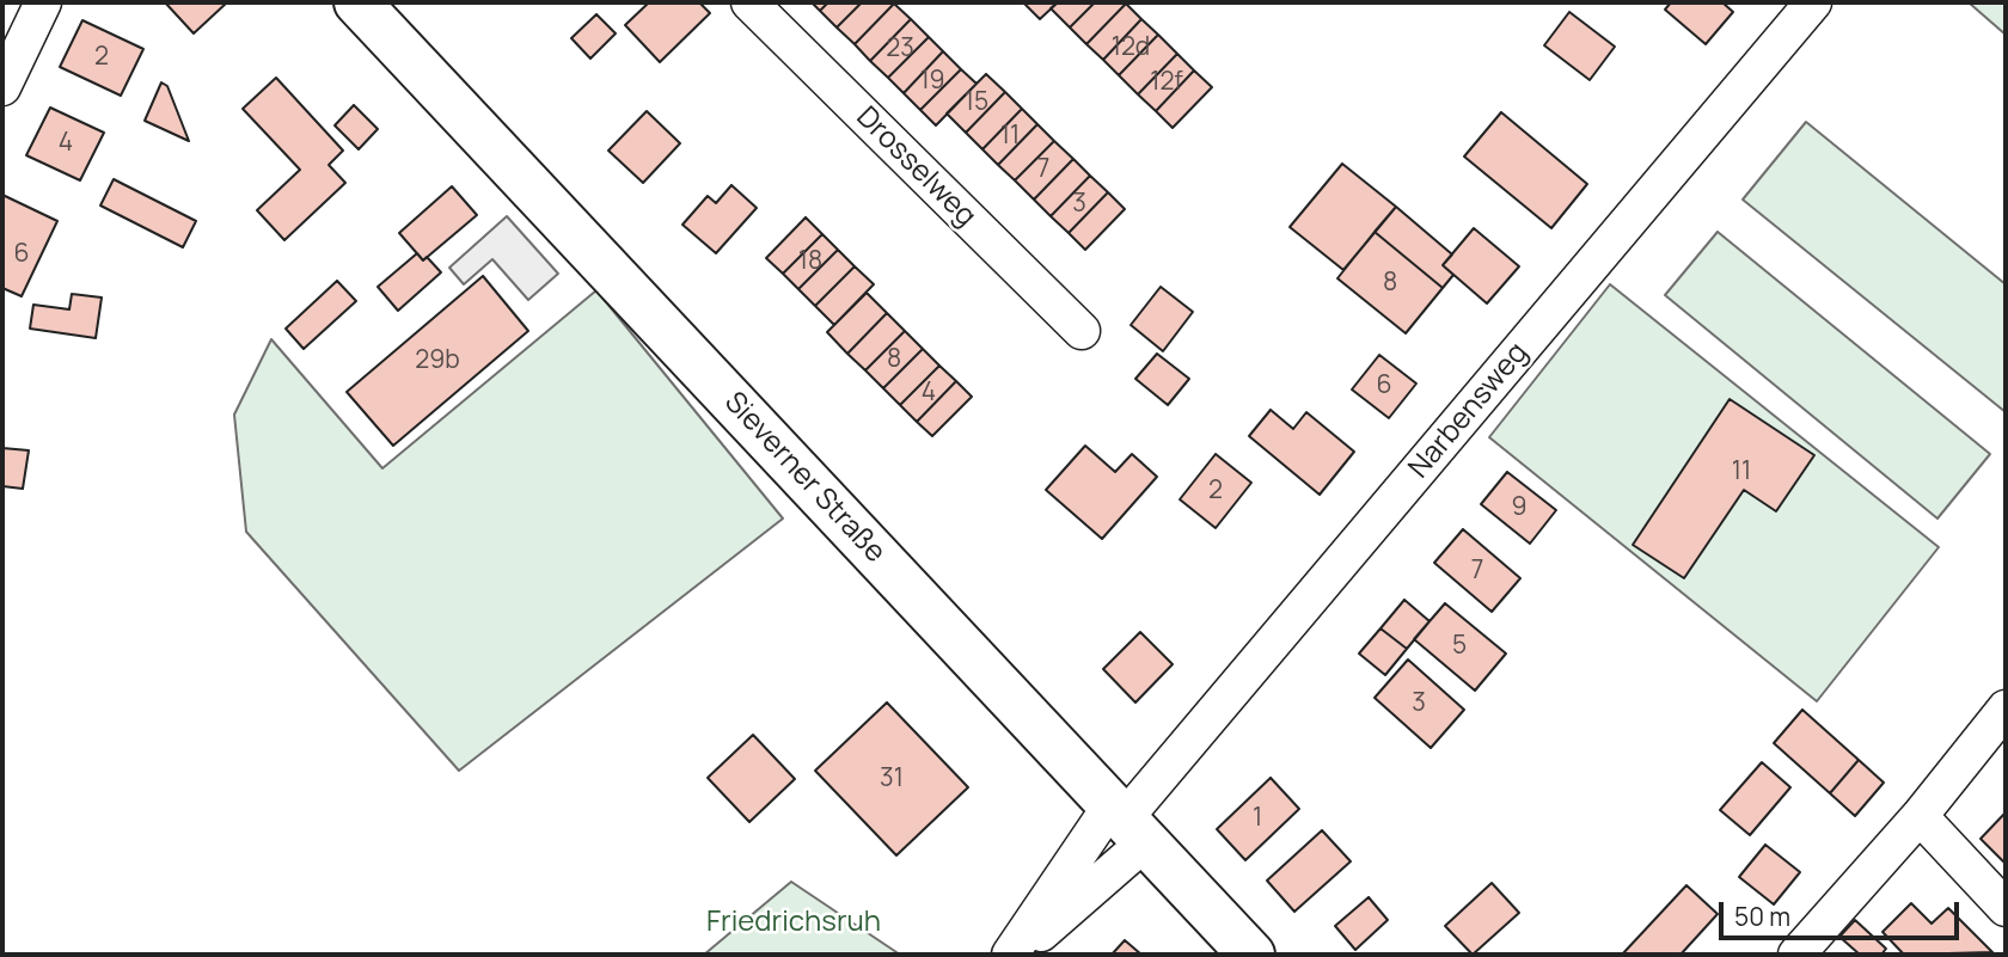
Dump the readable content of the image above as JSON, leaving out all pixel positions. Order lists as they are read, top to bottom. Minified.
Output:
{"streets":{"main road":["Sieverner Straße"],"street":["Drosselweg","Narbensweg"]},"crossings":[["Narbensweg","Sieverner Straße"]],"parks":["Friedrichsruh"],"house_numbers":["12d","23","2","19","12f","15","11","4","7","3","6","18","8","8","29b","6","4","11","2","9","7","5","3","31","1"],"scale_bar":"50 m"}
